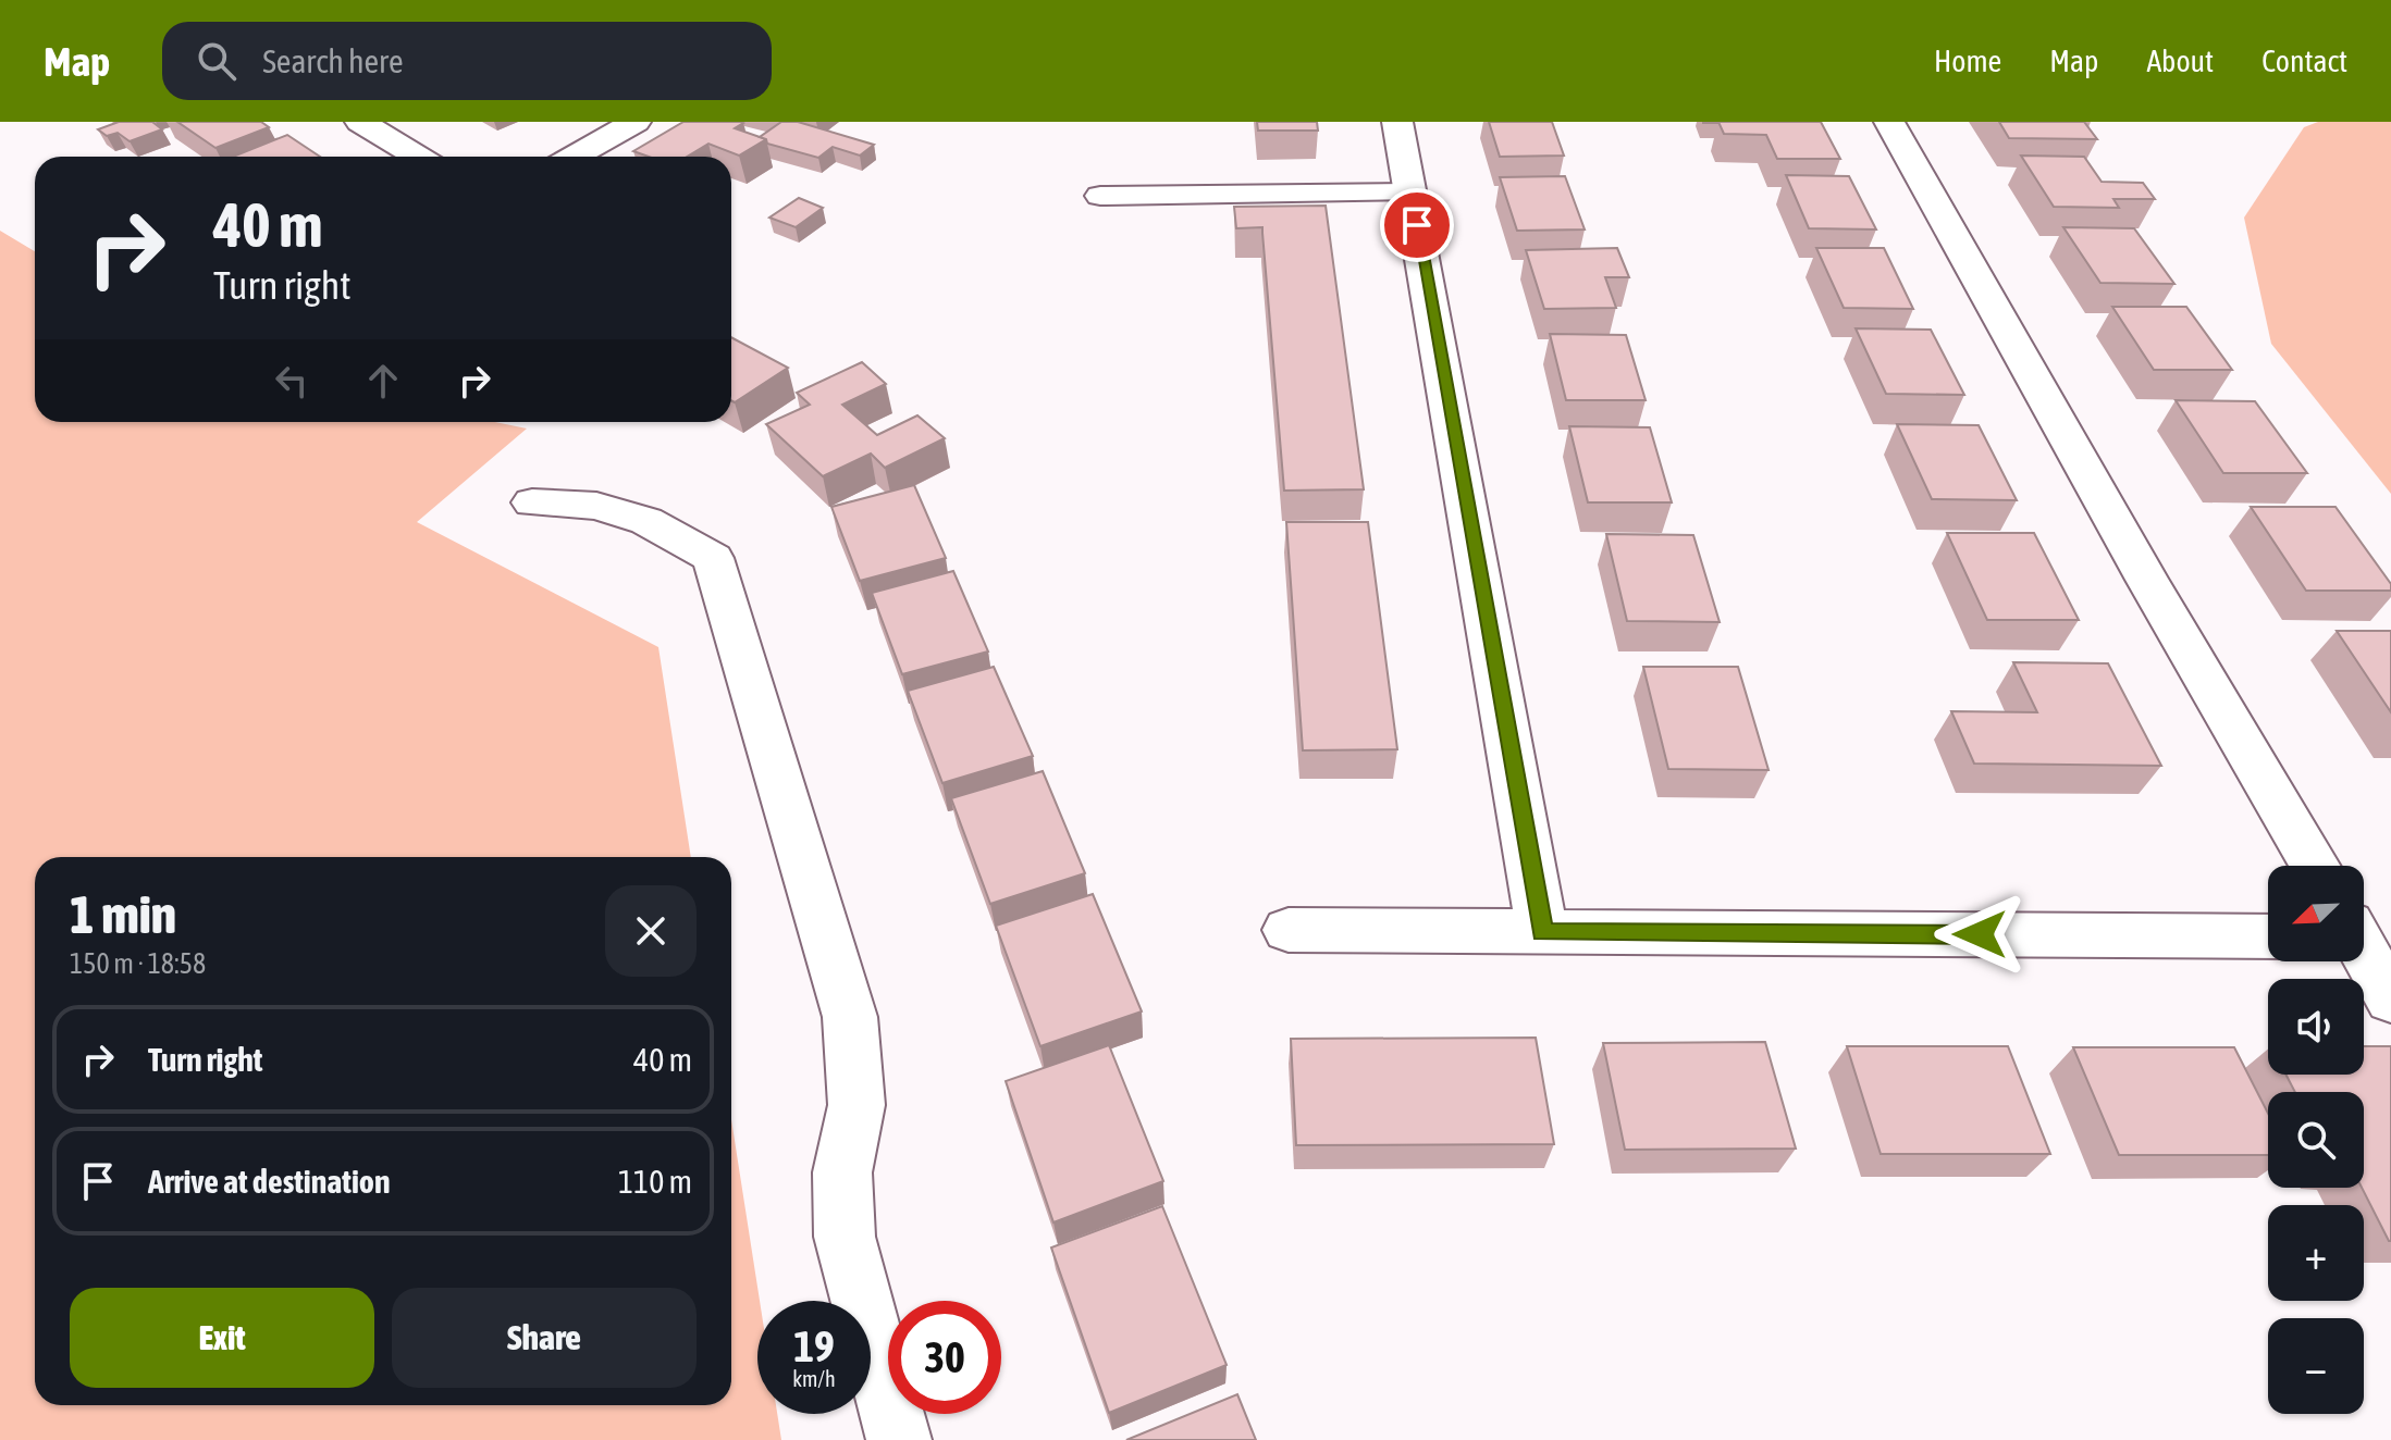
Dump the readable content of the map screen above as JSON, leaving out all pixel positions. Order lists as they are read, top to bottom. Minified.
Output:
{"north":"bottom left","page":{"header":"Map","search":"Search here","nav":["Home","Map","About","Contact"],"turn":["40 m","Turn right"],"heading":["1 min","150 m · 18:58"],"map_buttons":["+","−"],"list":[{"name":"Turn right","value":"40 m"},{"name":"Arrive at destination","value":"110 m"}],"buttons":["Exit","Share"],"speed":"19 km/h","limit":"30"}}
